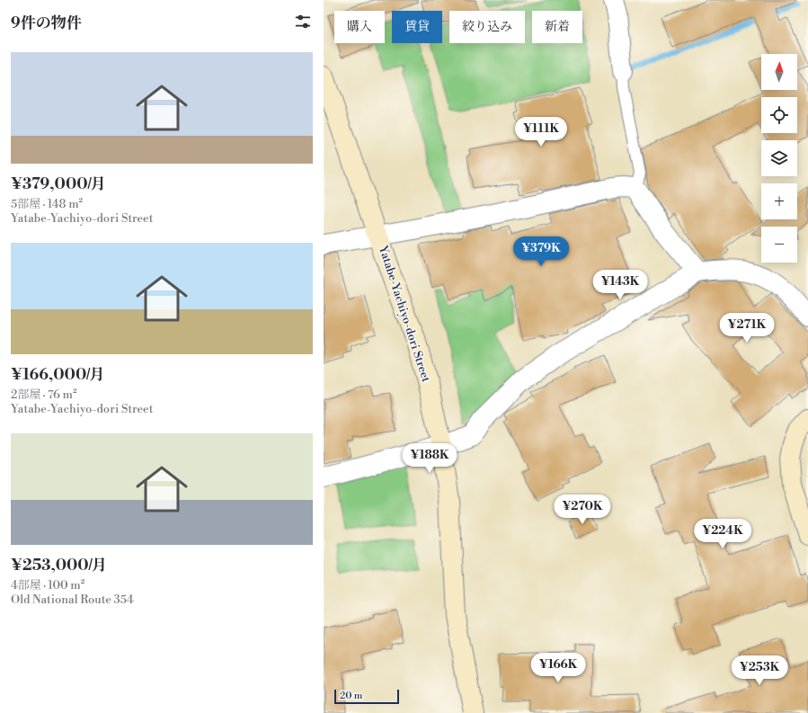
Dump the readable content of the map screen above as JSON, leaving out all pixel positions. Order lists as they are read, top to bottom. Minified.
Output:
{"streets":{"street":["Yatabe-Yachiyo-dori Street"]},"scale_bar":"20 m","north":"top","page":{"heading":"9件の物件","chip":["購入","賃貸","絞り込み","新着"],"list":[{"name":"¥379,000/月","note":"5部屋 · 148 m² · Yatabe-Yachiyo-dori Street"},{"name":"¥166,000/月","note":"2部屋 · 76 m² · Yatabe-Yachiyo-dori Street"},{"name":"¥253,000/月","note":"4部屋 · 100 m² · Old National Route 354"}],"map_buttons":["+","−"],"price":["¥111K","¥379K","¥143K","¥271K","¥188K","¥270K","¥224K","¥166K","¥253K"],"scale":"20 m"}}
